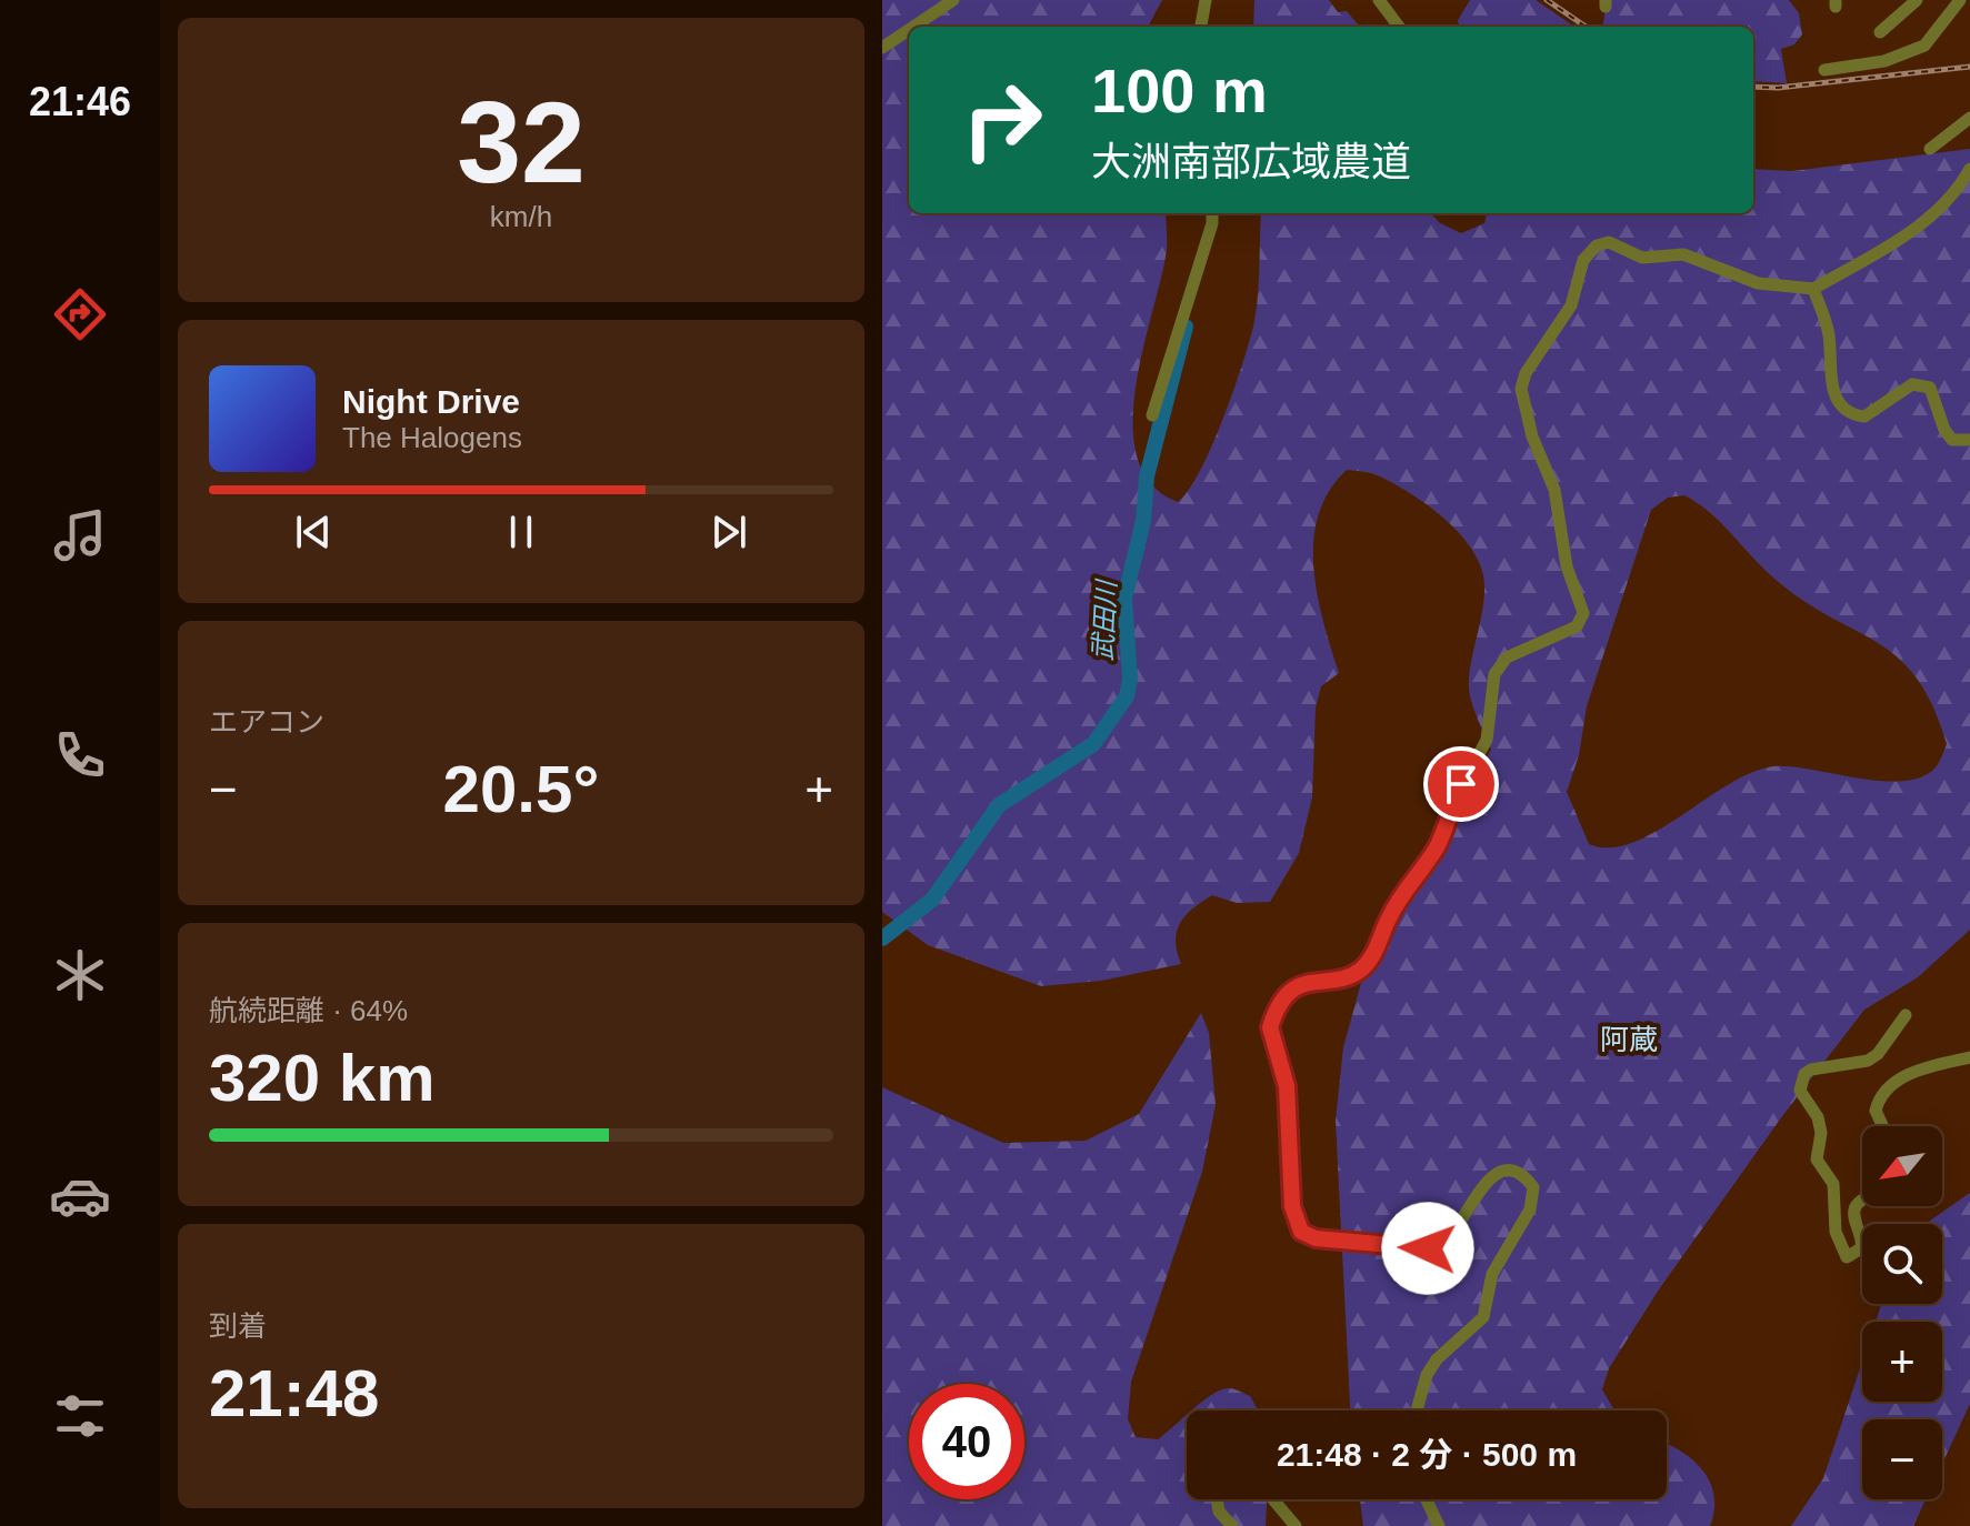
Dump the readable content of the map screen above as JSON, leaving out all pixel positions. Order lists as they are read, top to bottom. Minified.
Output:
{"districts":["阿蔵"],"water":["武田川"],"north":"bottom left","page":{"tabs":"21:46","tile":[["32","km/h"],"エアコン",["航続距離 · 64%","320 km"],["到着","21:48"]],"turn":["100 m","大洲南部広域農道"],"song":["Night Drive","The Halogens"],"heat":["−","20.5°","+"],"map_buttons":["+","−"],"limit":"40","trip":"21:48 · 2 分 · 500 m"}}
